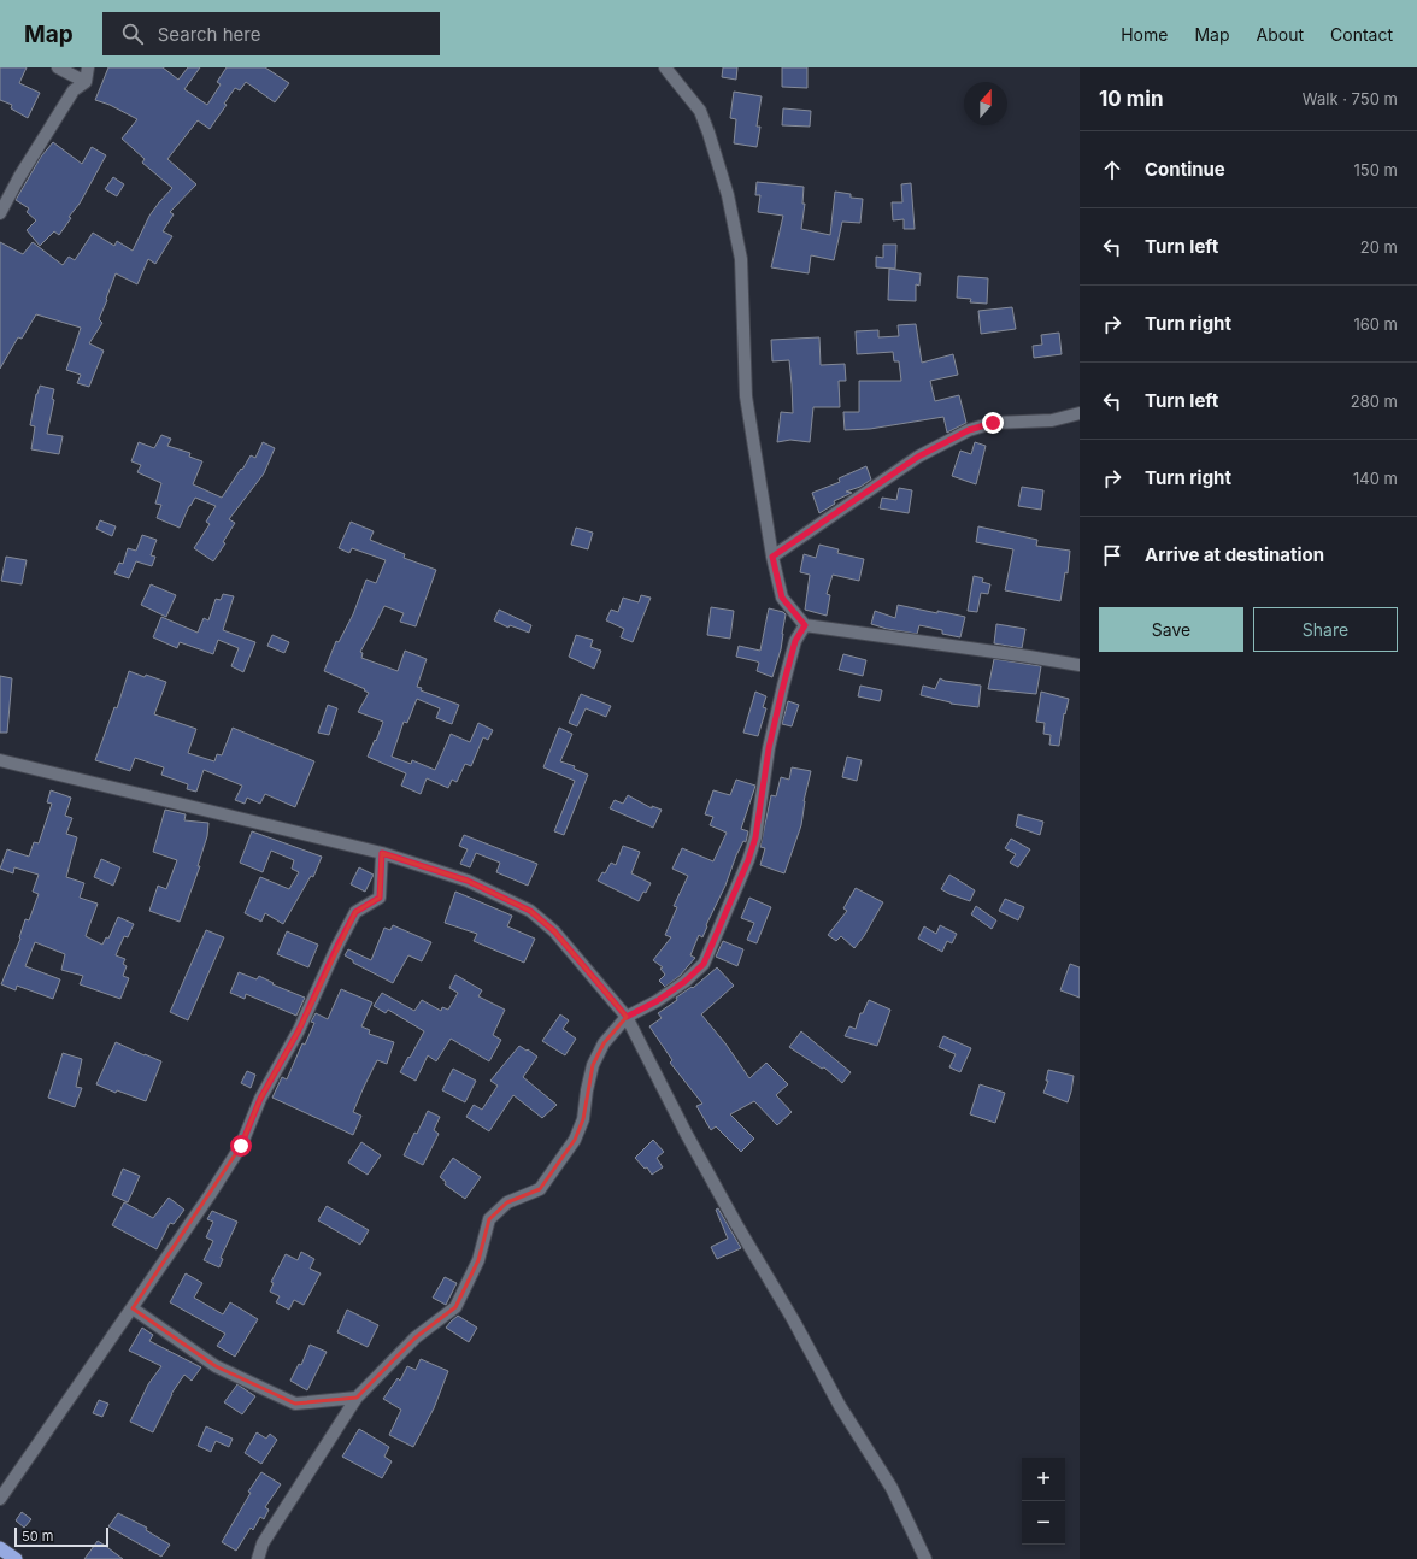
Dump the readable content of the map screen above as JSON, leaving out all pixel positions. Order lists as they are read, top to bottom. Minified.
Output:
{"scale_bar":"50 m","north":"top","page":{"header":"Map","search":"Search here","nav":["Home","Map","About","Contact"],"heading":["10 min","Walk · 750 m"],"list":[["Continue","150 m"],["Turn left","20 m"],["Turn right","160 m"],["Turn left","280 m"],["Turn right","140 m"],"Arrive at destination"],"buttons":["Save","Share"],"map_buttons":["+","−"],"scale":"50 m"}}
